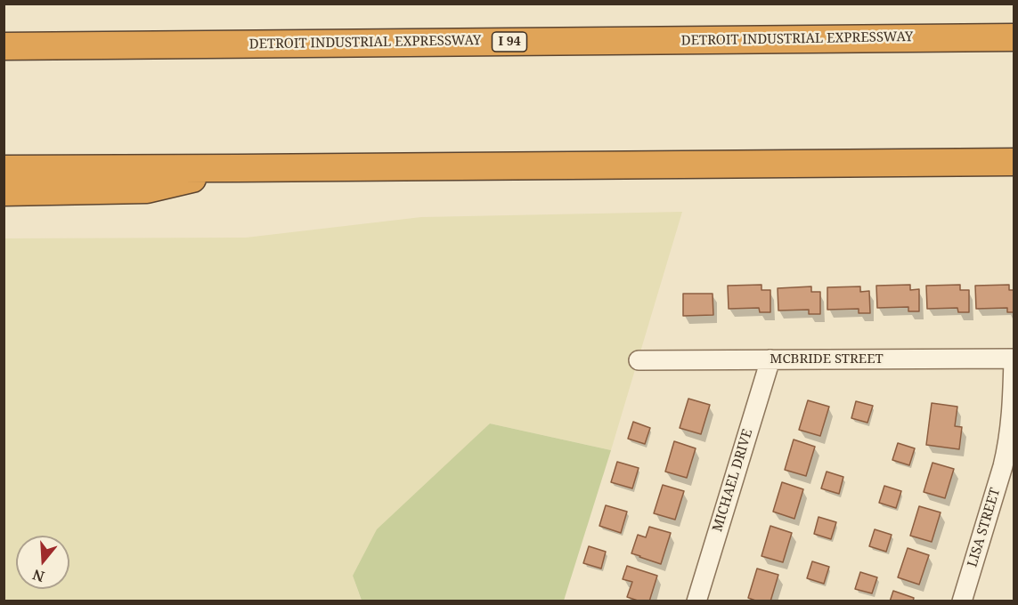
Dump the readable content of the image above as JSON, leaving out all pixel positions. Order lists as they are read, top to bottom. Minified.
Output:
{"streets":{"highway":["DETROIT INDUSTRIAL EXPRESSWAY","I 94"],"street":["MCBRIDE STREET","MICHAEL DRIVE","LISA STREET"]},"crossings":[["MCBRIDE STREET","MICHAEL DRIVE"],["MCBRIDE STREET","LISA STREET"]],"north":"bottom"}
